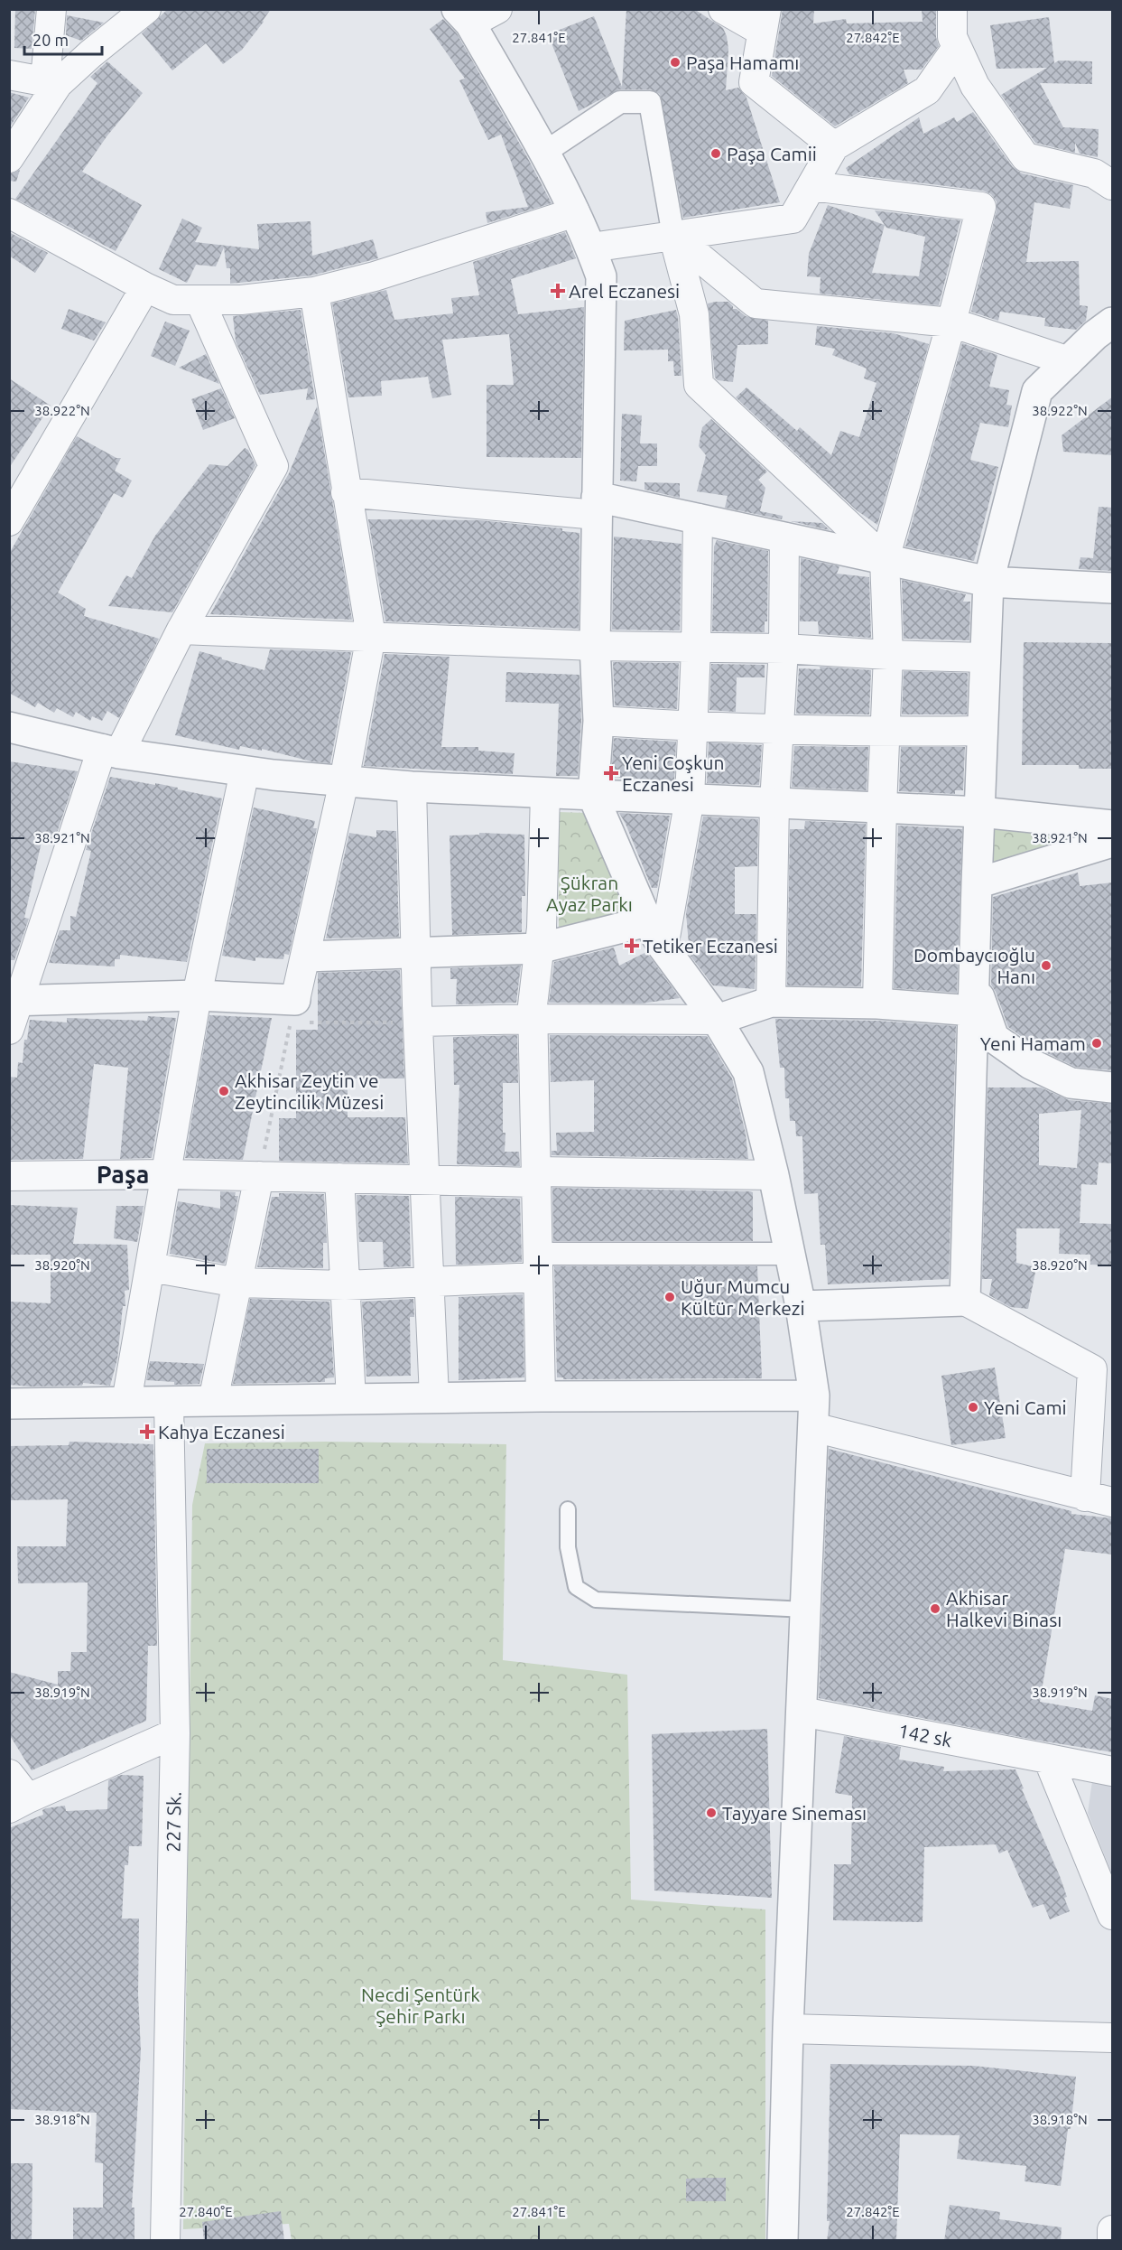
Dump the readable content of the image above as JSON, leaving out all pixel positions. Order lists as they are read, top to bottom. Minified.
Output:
{"streets":{"street":["142 sk","227 Sk."]},"districts":["Paşa"],"parks":["Şükran Ayaz Parkı","Necdi Şentürk Şehir Parkı"],"places":{"other":["Paşa Hamamı","Paşa Camii","Dombaycıoğlu Hanı","Yeni Hamam","Akhisar Zeytin ve Zeytincilik Müzesi","Uğur Mumcu Kültür Merkezi","Yeni Cami","Akhisar Halkevi Binası","Tayyare Sineması"],"health":["Arel Eczanesi","Yeni Coşkun Eczanesi","Tetiker Eczanesi","Kahya Eczanesi"]},"scale_bar":"20 m","coordinates":["27.841°E","27.842°E","38.922°N","38.921°N","38.920°N","38.919°N","38.918°N","27.840°E"]}
